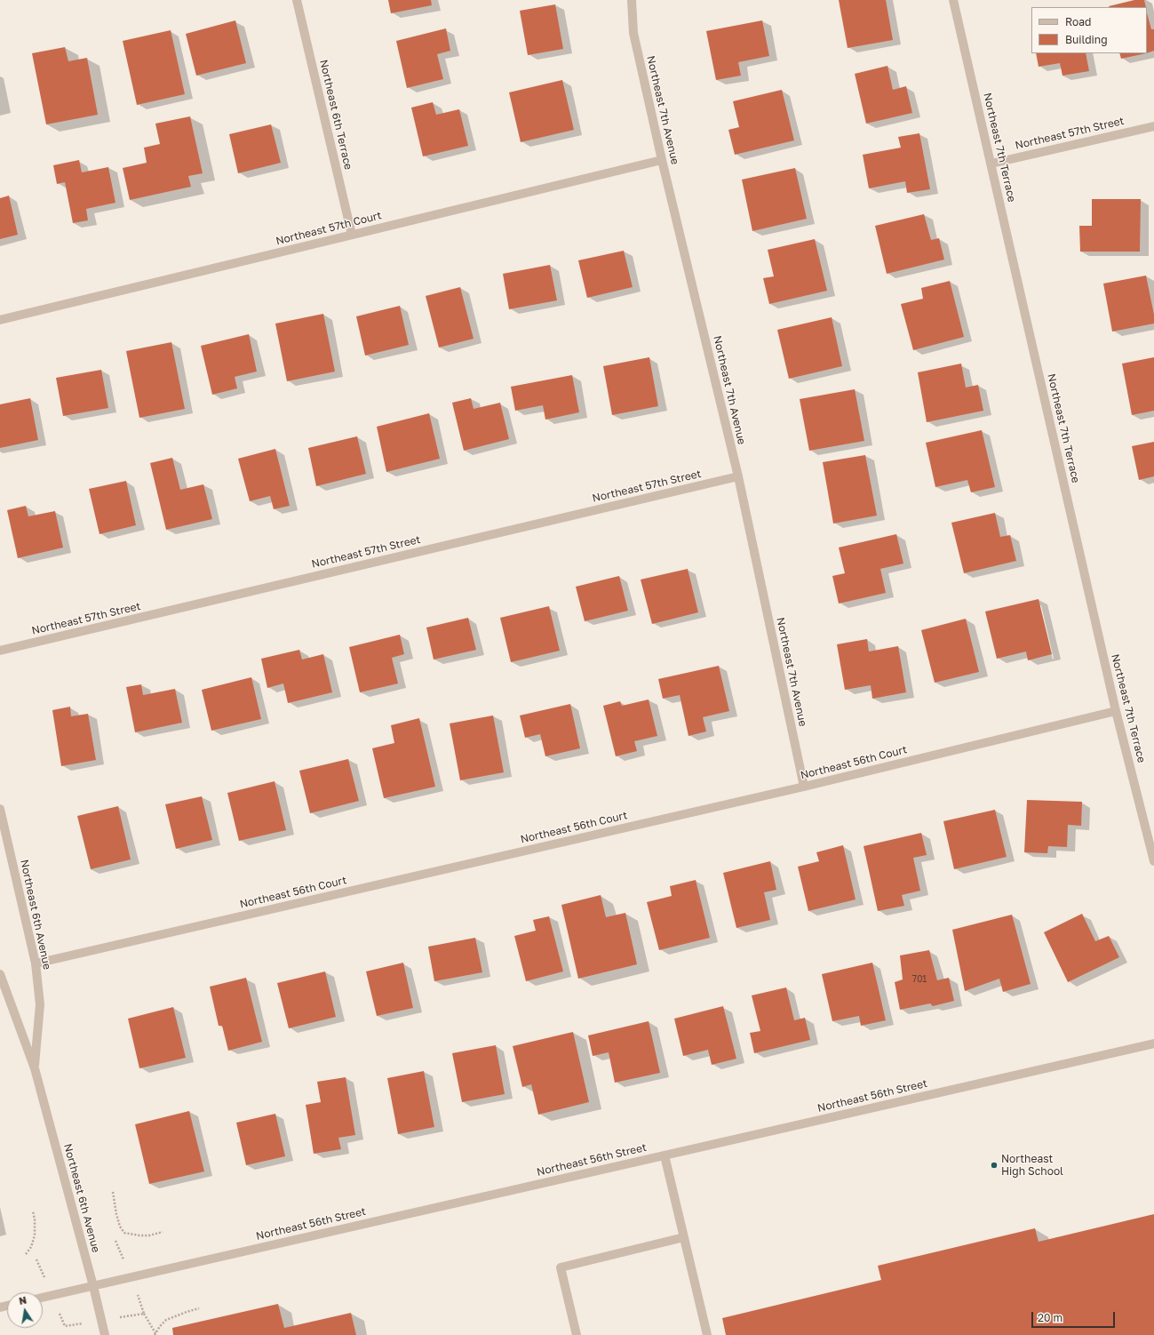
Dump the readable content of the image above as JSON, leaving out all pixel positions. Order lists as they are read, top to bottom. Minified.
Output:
{"streets":{"street":["Northeast 7th Avenue","Northeast 6th Terrace","Northeast 57th Street","Northeast 7th Terrace","Northeast 57th Court","Northeast 56th Court","Northeast 6th Avenue","Northeast 56th Street"]},"crossings":[["Northeast 7th Avenue","Northeast 57th Street"],["Northeast 7th Avenue","Northeast 57th Court"],["Northeast 7th Avenue","Northeast 56th Court"],["Northeast 6th Terrace","Northeast 57th Court"],["Northeast 57th Street","Northeast 7th Terrace"],["Northeast 7th Terrace","Northeast 56th Court"],["Northeast 56th Court","Northeast 6th Avenue"],["Northeast 6th Avenue","Northeast 56th Street"]],"places":["Northeast High School"],"house_numbers":["701"],"legend":["Road","Building"],"scale_bar":"20 m","north":"top"}
